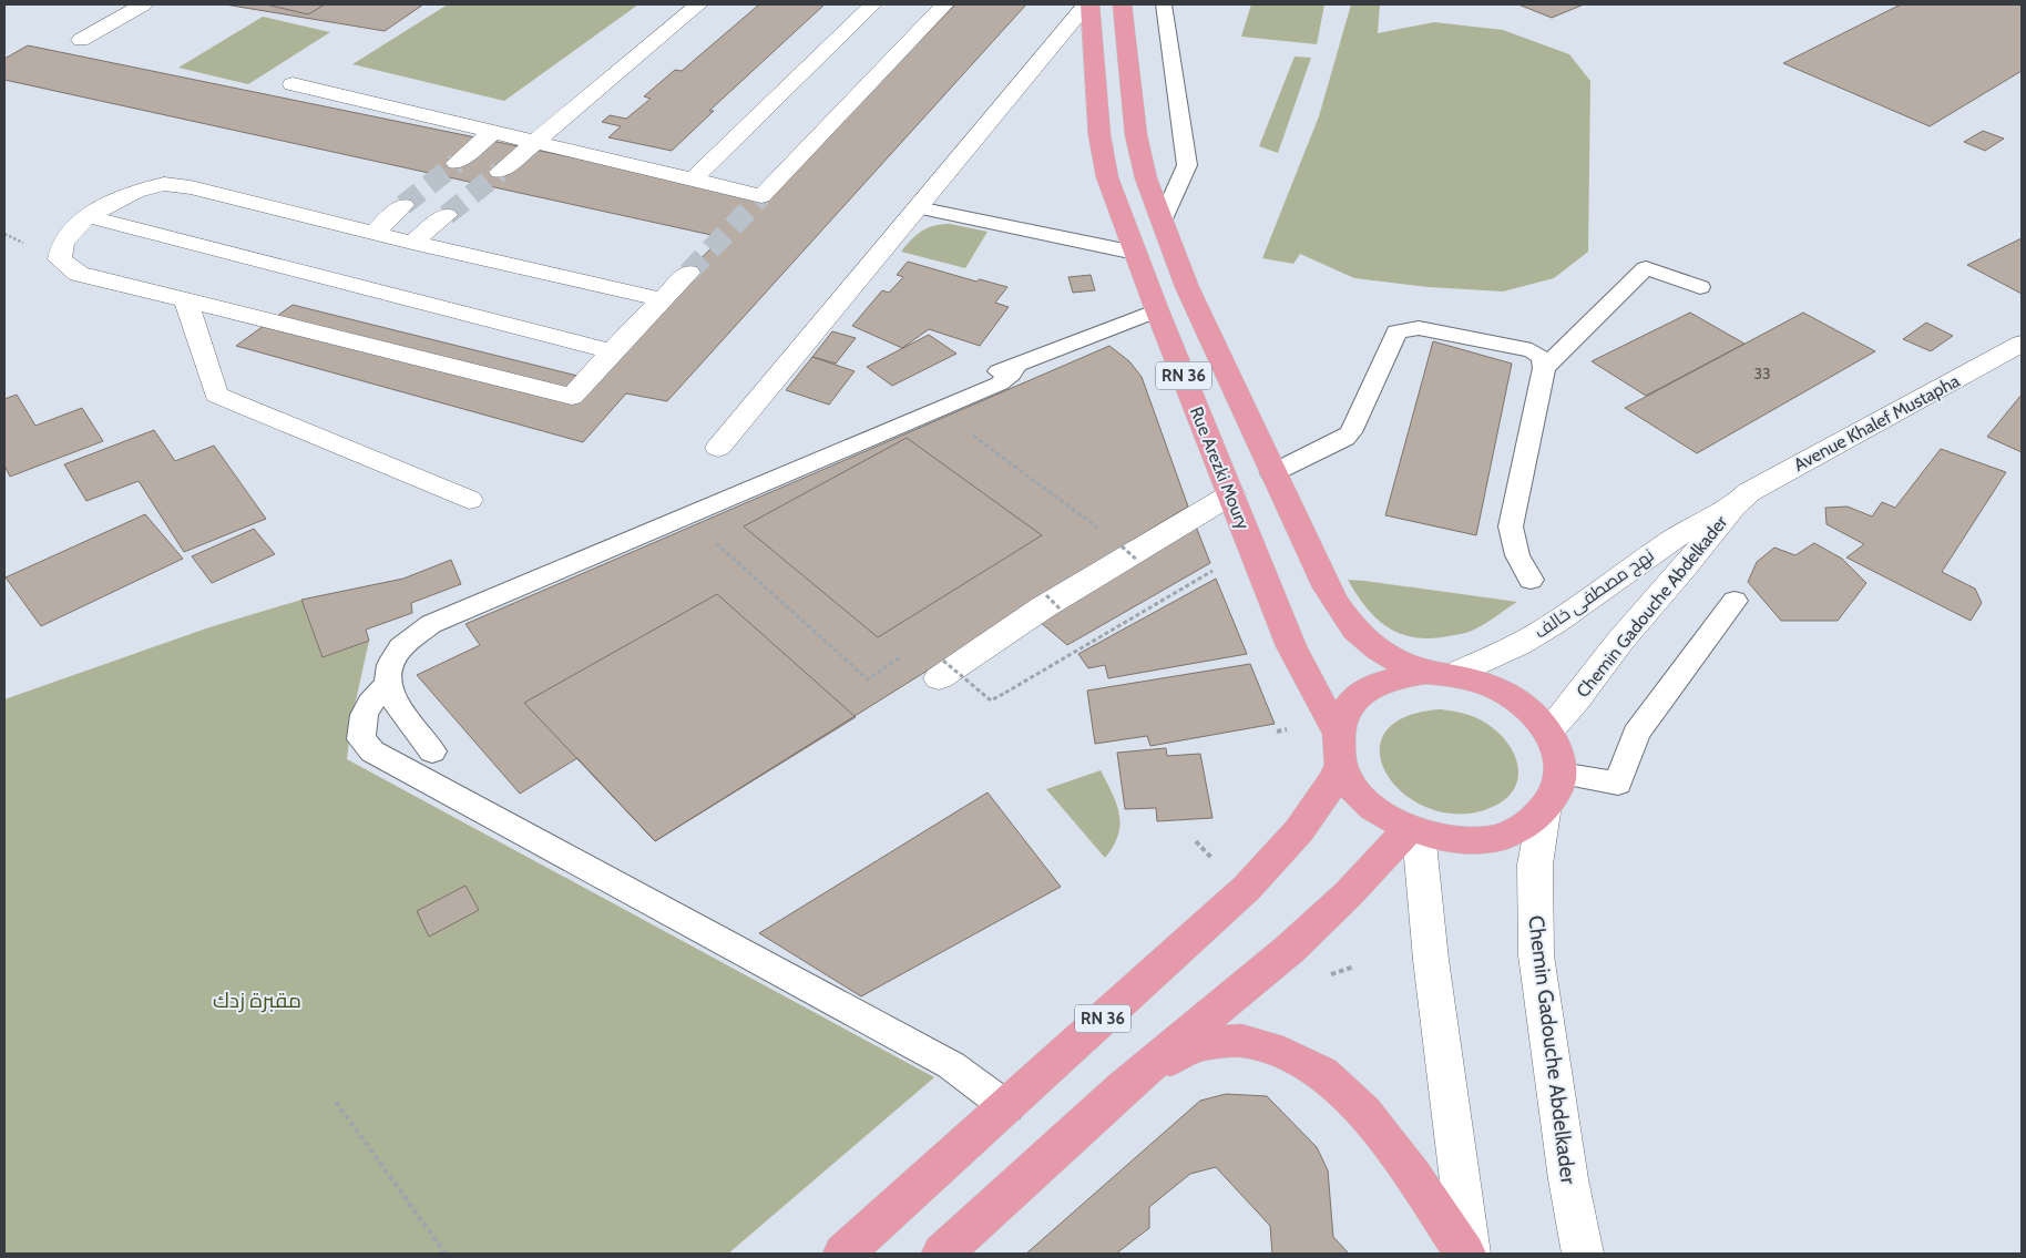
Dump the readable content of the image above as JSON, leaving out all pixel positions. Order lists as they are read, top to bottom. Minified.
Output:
{"streets":{"main road":["RN 36","Rue Arezki Moury"],"street":["Avenue Khalef Mustapha","نهج مصطفى خالف","Chemin Gadouche Abdelkader"]},"crossings":[["RN 36","Rue Arezki Moury"],["RN 36","نهج مصطفى خالف"],["RN 36","Chemin Gadouche Abdelkader"],["Avenue Khalef Mustapha","نهج مصطفى خالف"],["Avenue Khalef Mustapha","Chemin Gadouche Abdelkader"],["Rue Arezki Moury","نهج مصطفى خالف"],["Rue Arezki Moury","Chemin Gadouche Abdelkader"],["نهج مصطفى خالف","Chemin Gadouche Abdelkader"]],"parks":["مقبرة زدك"],"house_numbers":["33"]}
